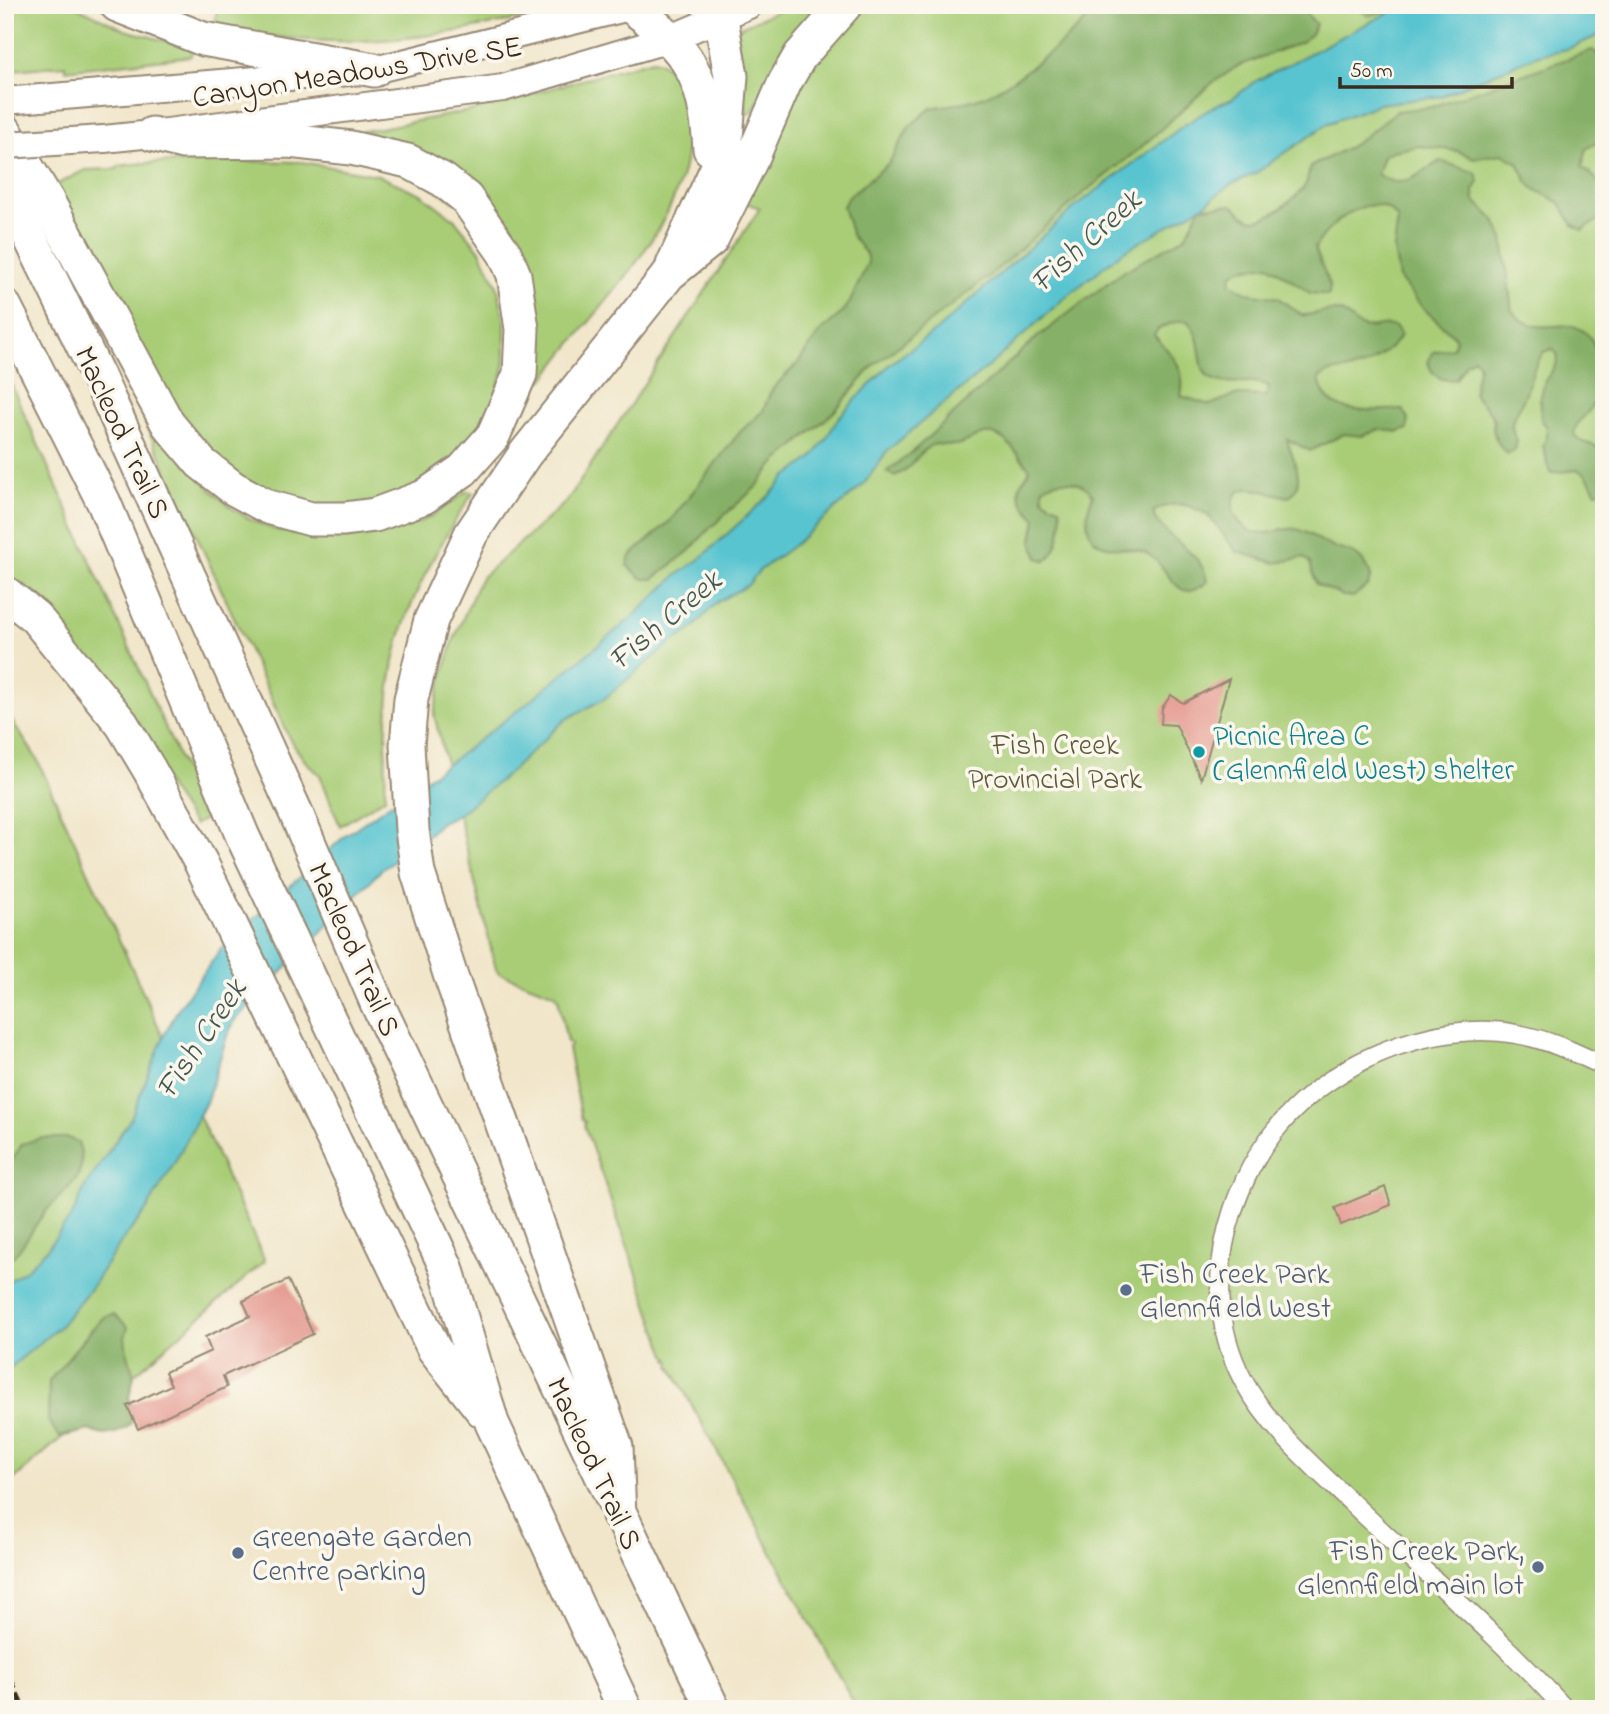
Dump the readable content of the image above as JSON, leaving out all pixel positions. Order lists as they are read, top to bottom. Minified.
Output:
{"streets":{"highway":["Macleod Trail S"],"main road":["Canyon Meadows Drive SE"]},"water":["Fish Creek"],"parks":["Fish Creek Provincial Park"],"places":["Picnic Area C (Glennfield West) shelter","Fish Creek Park Glennfield West","Greengate Garden Centre parking","Fish Creek Park, Glennfield main lot"],"scale_bar":"50 m"}
